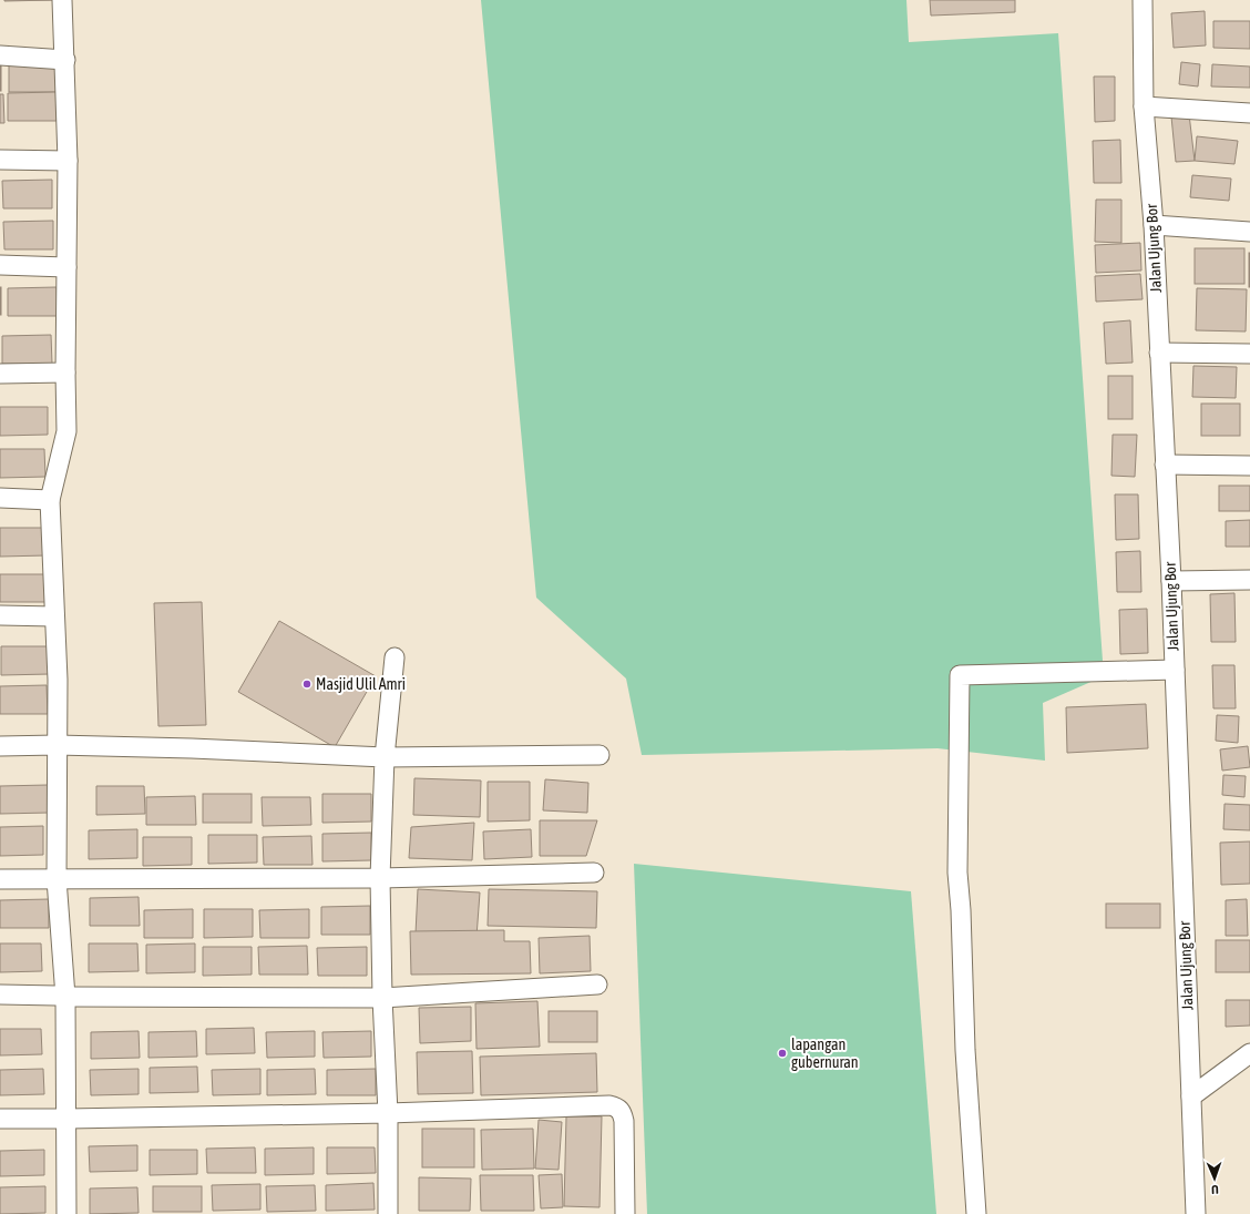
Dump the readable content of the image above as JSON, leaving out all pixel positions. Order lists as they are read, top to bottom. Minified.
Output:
{"streets":{"street":["Jalan Ujung Bor"]},"places":["Masjid Ulil Amri","lapangan gubernuran"],"north":"bottom"}
